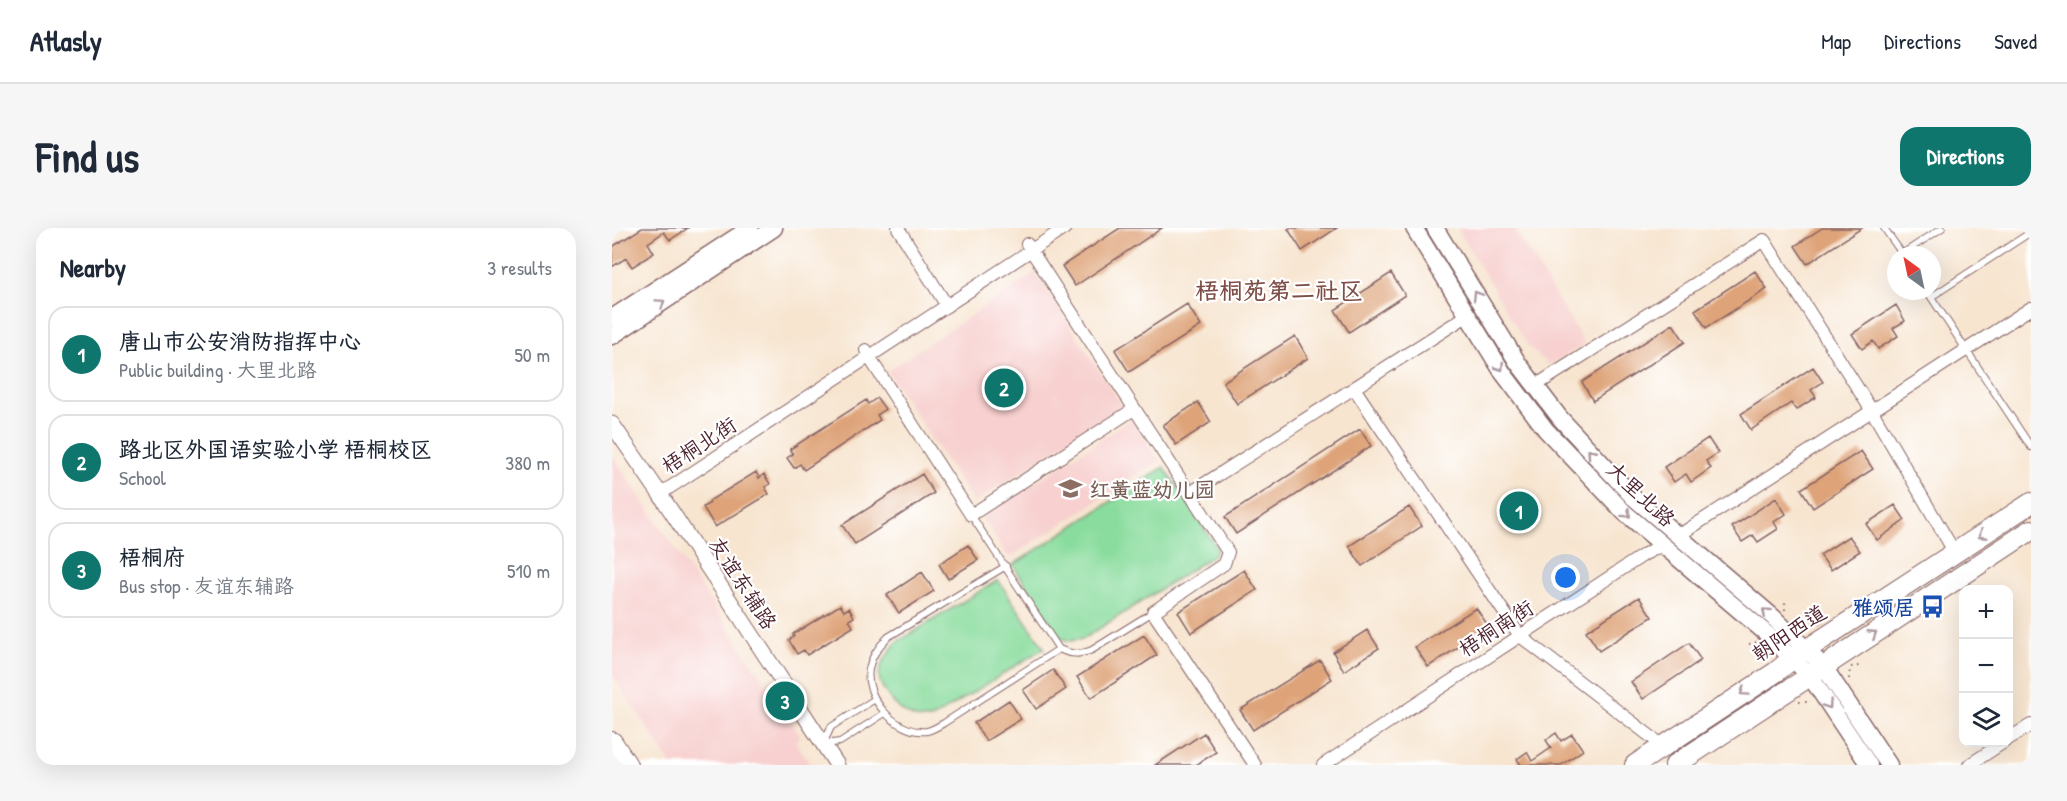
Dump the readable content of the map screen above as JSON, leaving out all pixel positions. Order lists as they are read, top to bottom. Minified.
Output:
{"streets":{"main road":["大里北路","朝阳西道"],"street":["梧桐北街","友谊东辅路","梧桐南街"]},"crossings":[["梧桐北街","友谊东辅路"],["大里北路","梧桐南街"],["大里北路","朝阳西道"]],"districts":["梧桐苑第二社区"],"places":{"school or university":["红黄蓝幼儿园"],"bus stop":["雅颂居"]},"north":"top left","page":{"header":"Atlasly","nav":["Map","Directions","Saved"],"buttons":"Directions","title":"Find us","heading":["Nearby","3 results"],"list":[{"mark":"1","name":"唐山市公安消防指挥中心","note":"Public building · 大里北路","value":"50 m"},{"mark":"2","name":"路北区外国语实验小学 梧桐校区","note":"School","value":"380 m"},{"mark":"3","name":"梧桐府","note":"Bus stop · 友谊东辅路","value":"510 m"}],"pins":["2","1","3"],"map_buttons":["+","−"]}}
